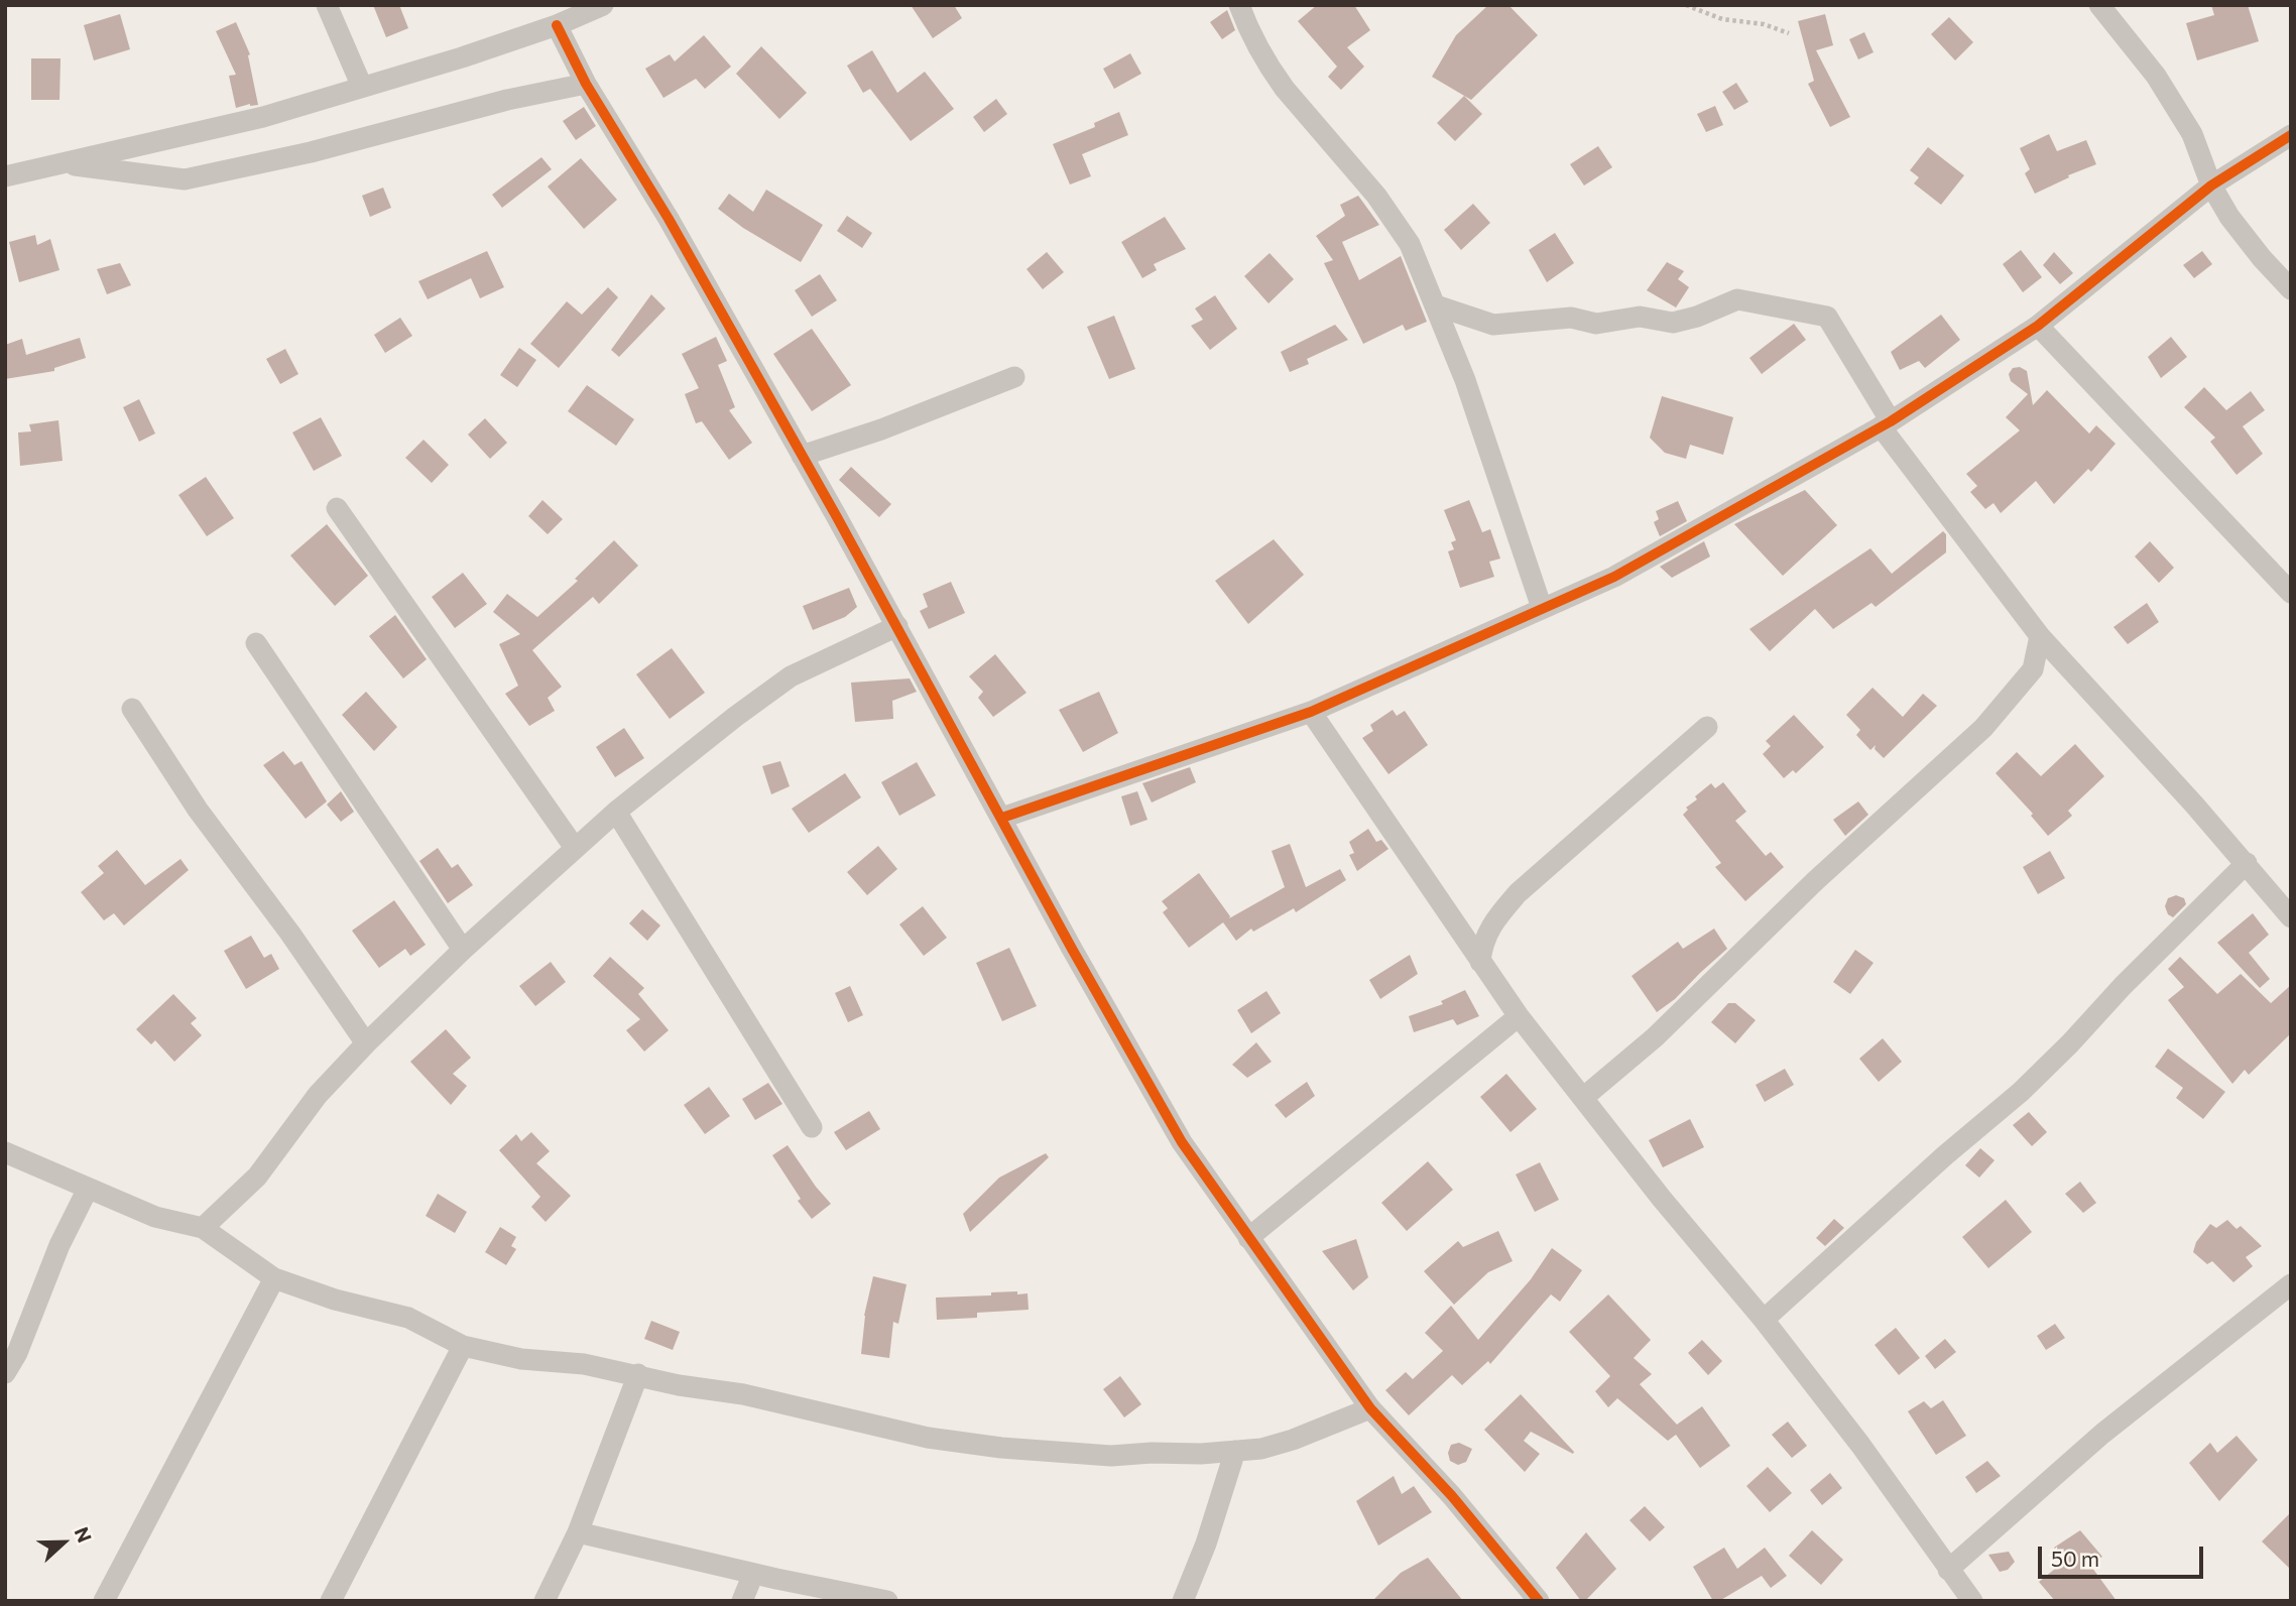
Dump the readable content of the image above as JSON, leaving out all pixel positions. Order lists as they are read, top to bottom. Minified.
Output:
{"scale_bar":"50 m","north":"right"}
